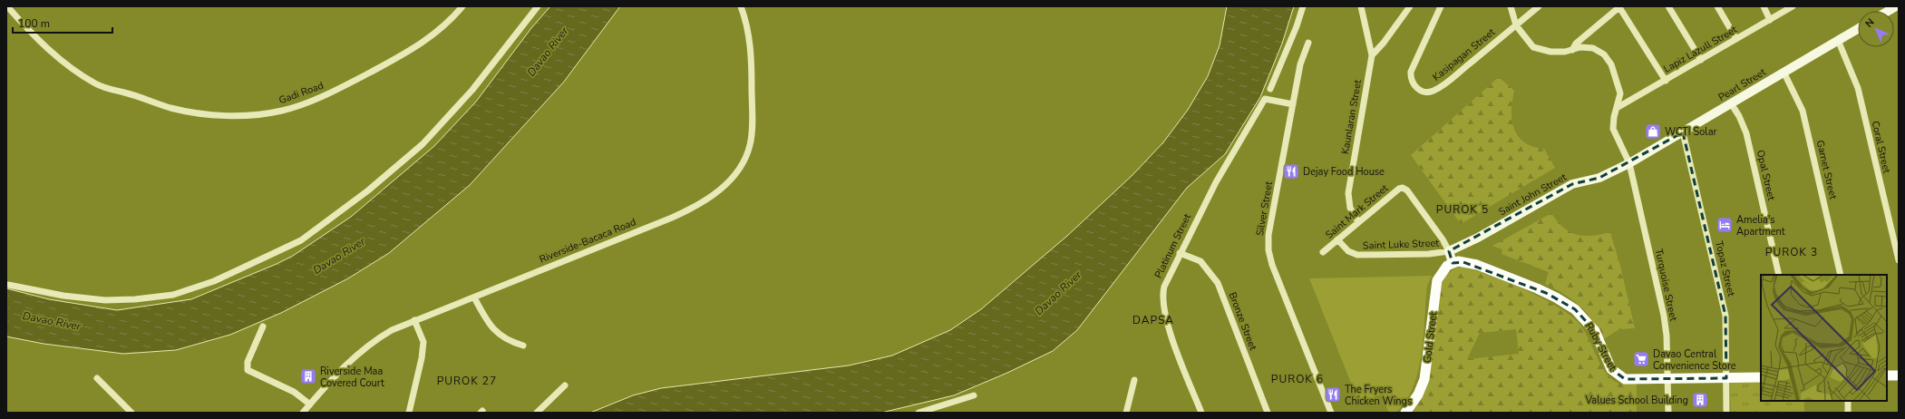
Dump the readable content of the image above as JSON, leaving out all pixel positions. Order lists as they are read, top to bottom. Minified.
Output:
{"streets":{"main road":["Gold Street","Ruby Street"],"street":["Lapiz Lazull Street","Kasipagan Street","Pearl Street","Gadi Road","Kaunlaran Street","Coral Street","Garnet Street","Opal Street","Saint John Street","Silver Street","Saint Mark Street","Riverside-Bacaca Road","Saint Luke Street","Platinum Street","Topaz Street","Turquoise Street","Bronze Street"]},"crossings":[["Lapiz Lazull Street","Turquoise Street"],["Kasipagan Street","Turquoise Street"],["Pearl Street","Coral Street"],["Pearl Street","Garnet Street"],["Pearl Street","Opal Street"],["Pearl Street","Saint John Street"],["Pearl Street","Topaz Street"],["Pearl Street","Turquoise Street"],["Kaunlaran Street","Saint Mark Street"],["Saint John Street","Saint Mark Street"],["Saint John Street","Saint Luke Street"],["Saint John Street","Turquoise Street"],["Silver Street","Platinum Street"],["Saint Mark Street","Saint Luke Street"],["Platinum Street","Bronze Street"],["Topaz Street","Ruby Street"],["Turquoise Street","Ruby Street"],["Gold Street","Ruby Street"]],"districts":["PUROK 5","PUROK 3","DAPSA","PUROK 6","PUROK 27"],"water":["Davao River"],"places":{"shop":["WCTI Solar"],"restaurant":["Dejay Food House","The Fryers Chicken Wings"],"hotel":["Amelia's Apartment"],"supermarket":["Davao Central Convenience Store"],"building":["Riverside Maa Covered Court","Values School Building"]},"scale_bar":"100 m","north":"top left"}
